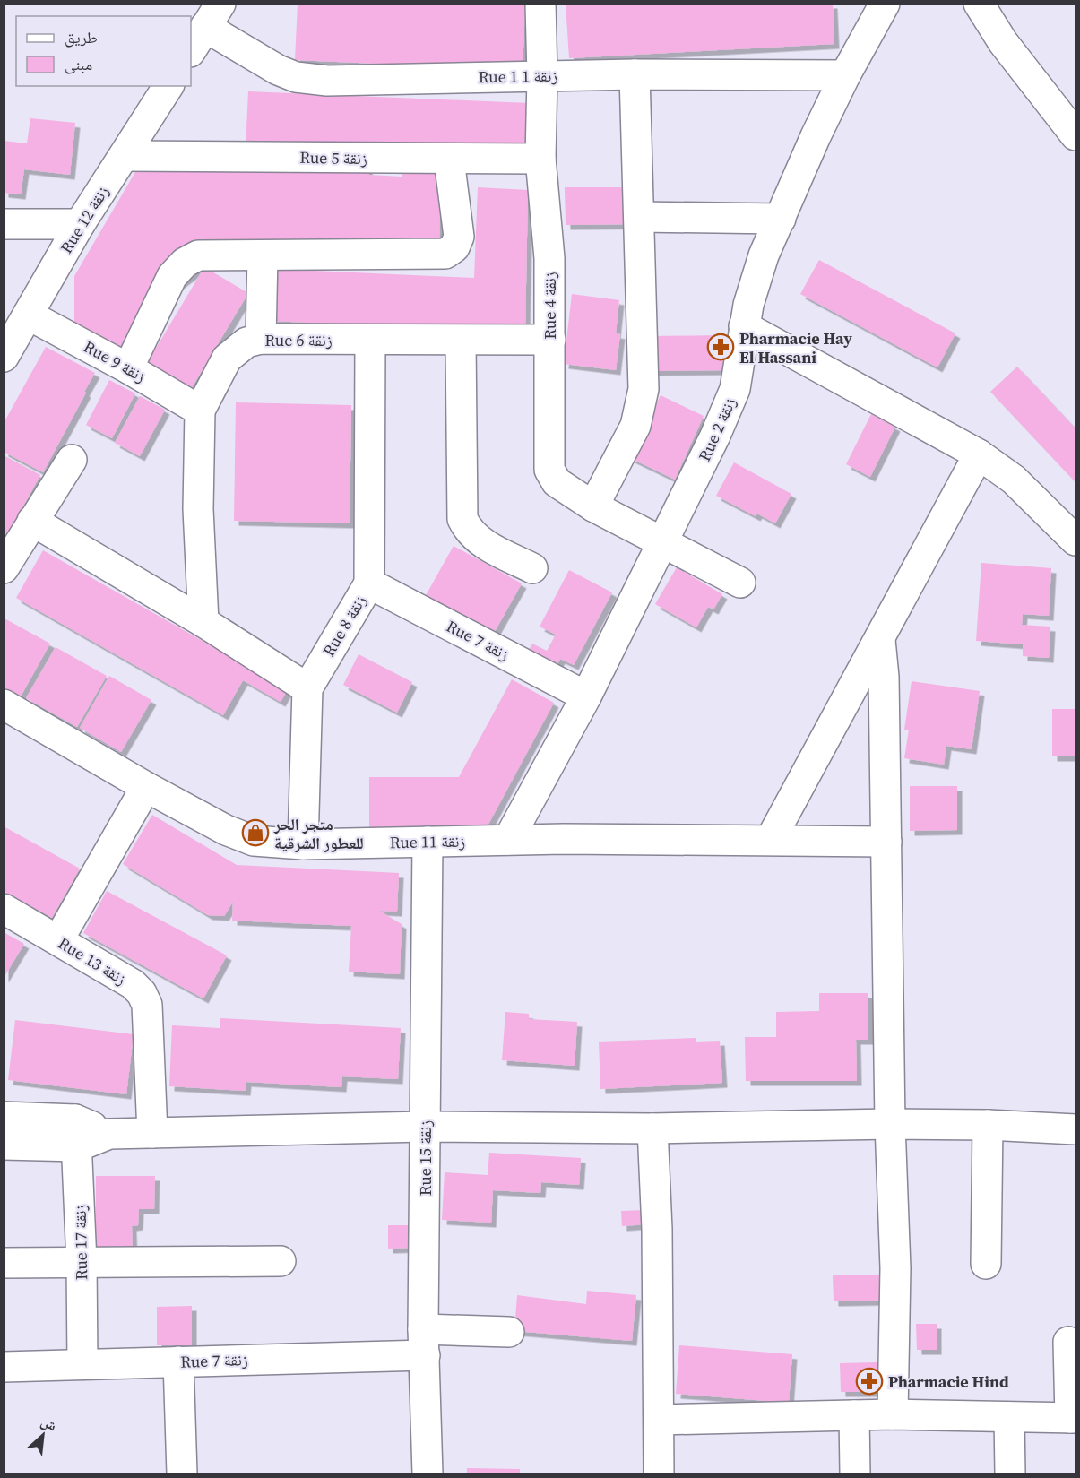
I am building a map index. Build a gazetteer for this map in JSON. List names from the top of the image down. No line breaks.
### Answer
{"streets":{"street":["Rue 1 زنقة 1","Rue 5 زنقة","Rue 12 زنقة","Rue 4 زنقة","Rue 6 زنقة","Rue 9 زنقة","Rue 2 زنقة","Rue 8 زنقة","Rue 7 زنقة","Rue 11 زنقة","Rue 13 زنقة","Rue 15 زنقة","Rue 17 زنقة"]},"crossings":[["Rue 1 زنقة 1","Rue 4 زنقة"],["Rue 1 زنقة 1","Rue 2 زنقة"],["Rue 5 زنقة","Rue 12 زنقة"],["Rue 5 زنقة","Rue 4 زنقة"],["Rue 12 زنقة","Rue 9 زنقة"],["Rue 4 زنقة","Rue 6 زنقة"],["Rue 4 زنقة","Rue 2 زنقة"],["Rue 6 زنقة","Rue 9 زنقة"],["Rue 6 زنقة","Rue 8 زنقة"],["Rue 2 زنقة","Rue 7 زنقة"],["Rue 2 زنقة","Rue 11 زنقة"],["Rue 8 زنقة","Rue 7 زنقة"],["Rue 8 زنقة","Rue 11 زنقة"],["Rue 7 زنقة","Rue 15 زنقة"],["Rue 7 زنقة","Rue 17 زنقة"],["Rue 11 زنقة","Rue 15 زنقة"]],"places":{"pharmacy":["Pharmacie Hay El Hassani","Pharmacie Hind"],"shop":["متجر الحر للعطور الشرقية"]},"legend":["طريق","مبنى"],"north":"top right"}
